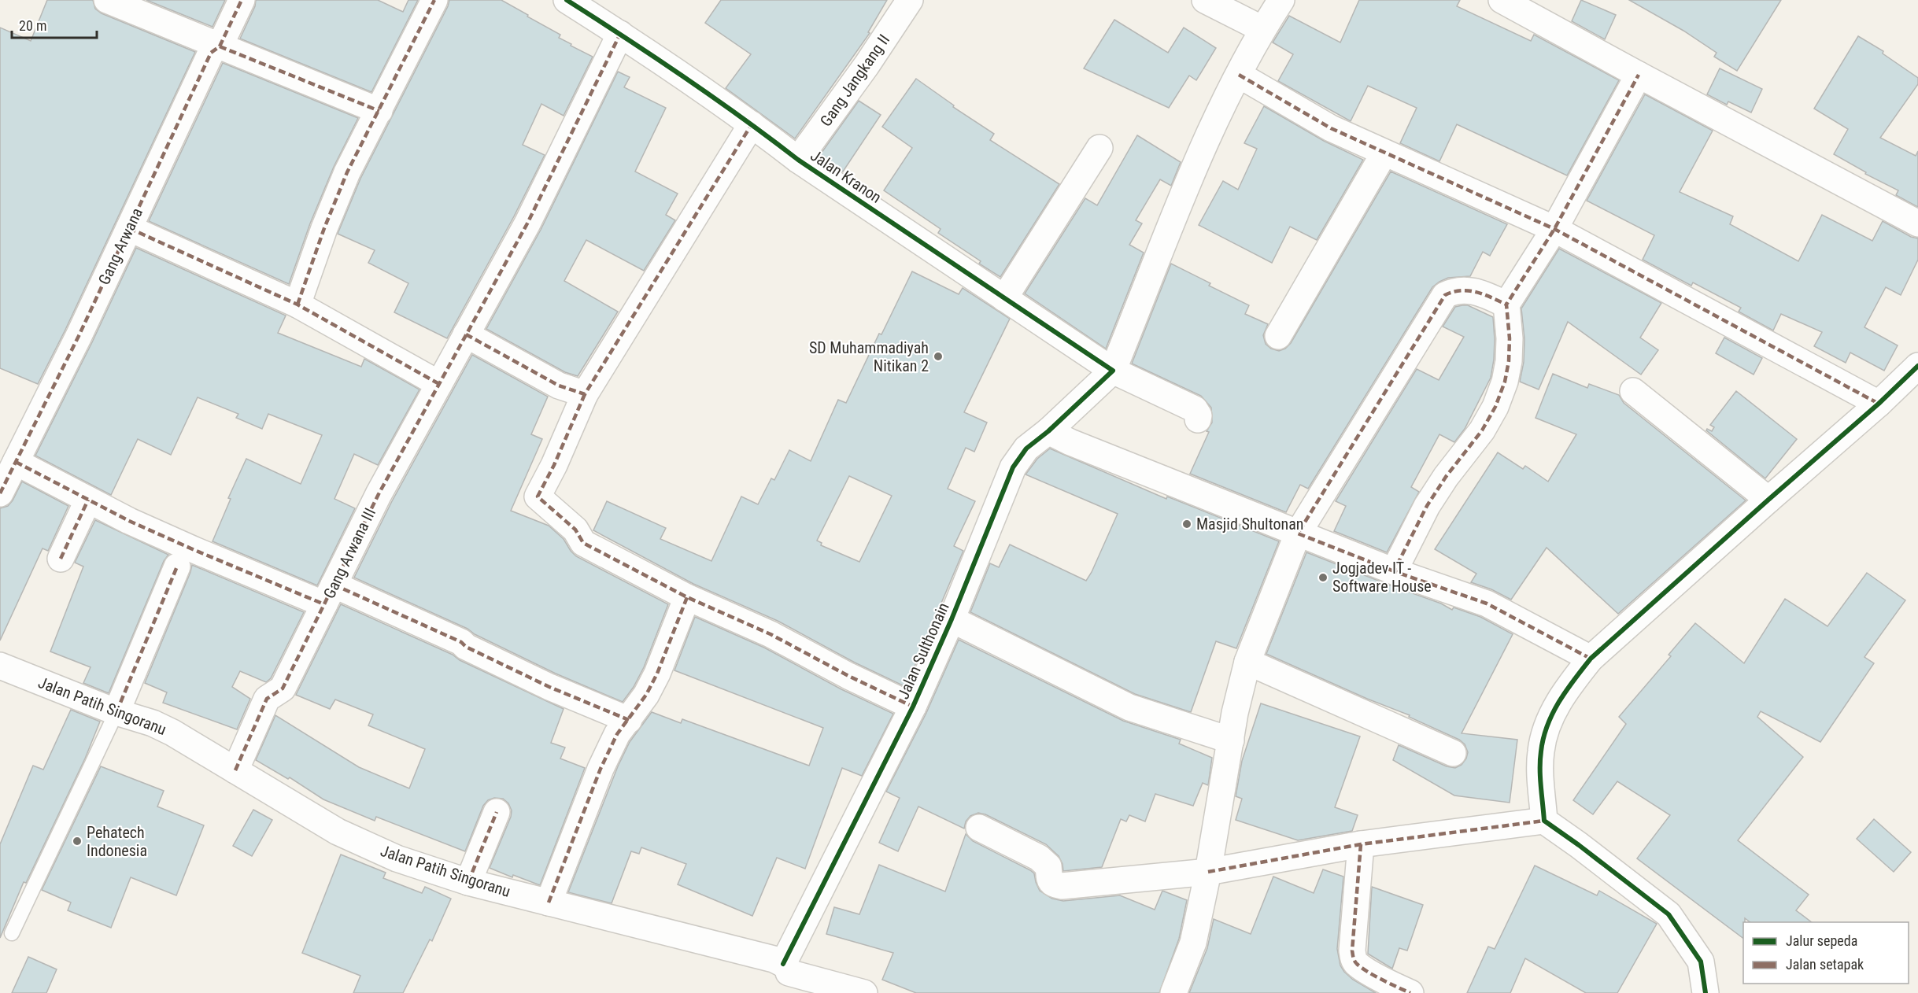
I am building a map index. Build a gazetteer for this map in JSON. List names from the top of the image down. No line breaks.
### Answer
{"streets":{"street":["Gang Jangkang II","Jalan Kranon","Gang Arwana","Gang Arwana III","Jalan Sulthonain","Jalan Patih Singoranu"]},"crossings":[["Gang Jangkang II","Jalan Kranon"],["Jalan Kranon","Gang Arwana III"],["Jalan Kranon","Jalan Sulthonain"],["Gang Arwana III","Jalan Patih Singoranu"],["Jalan Sulthonain","Jalan Patih Singoranu"]],"places":["SD Muhammadiyah Nitikan 2","Masjid Shultonan","Jogjadev IT - Software House","Pehatech Indonesia"],"legend":["Jalur sepeda","Jalan setapak"],"scale_bar":"20 m"}
